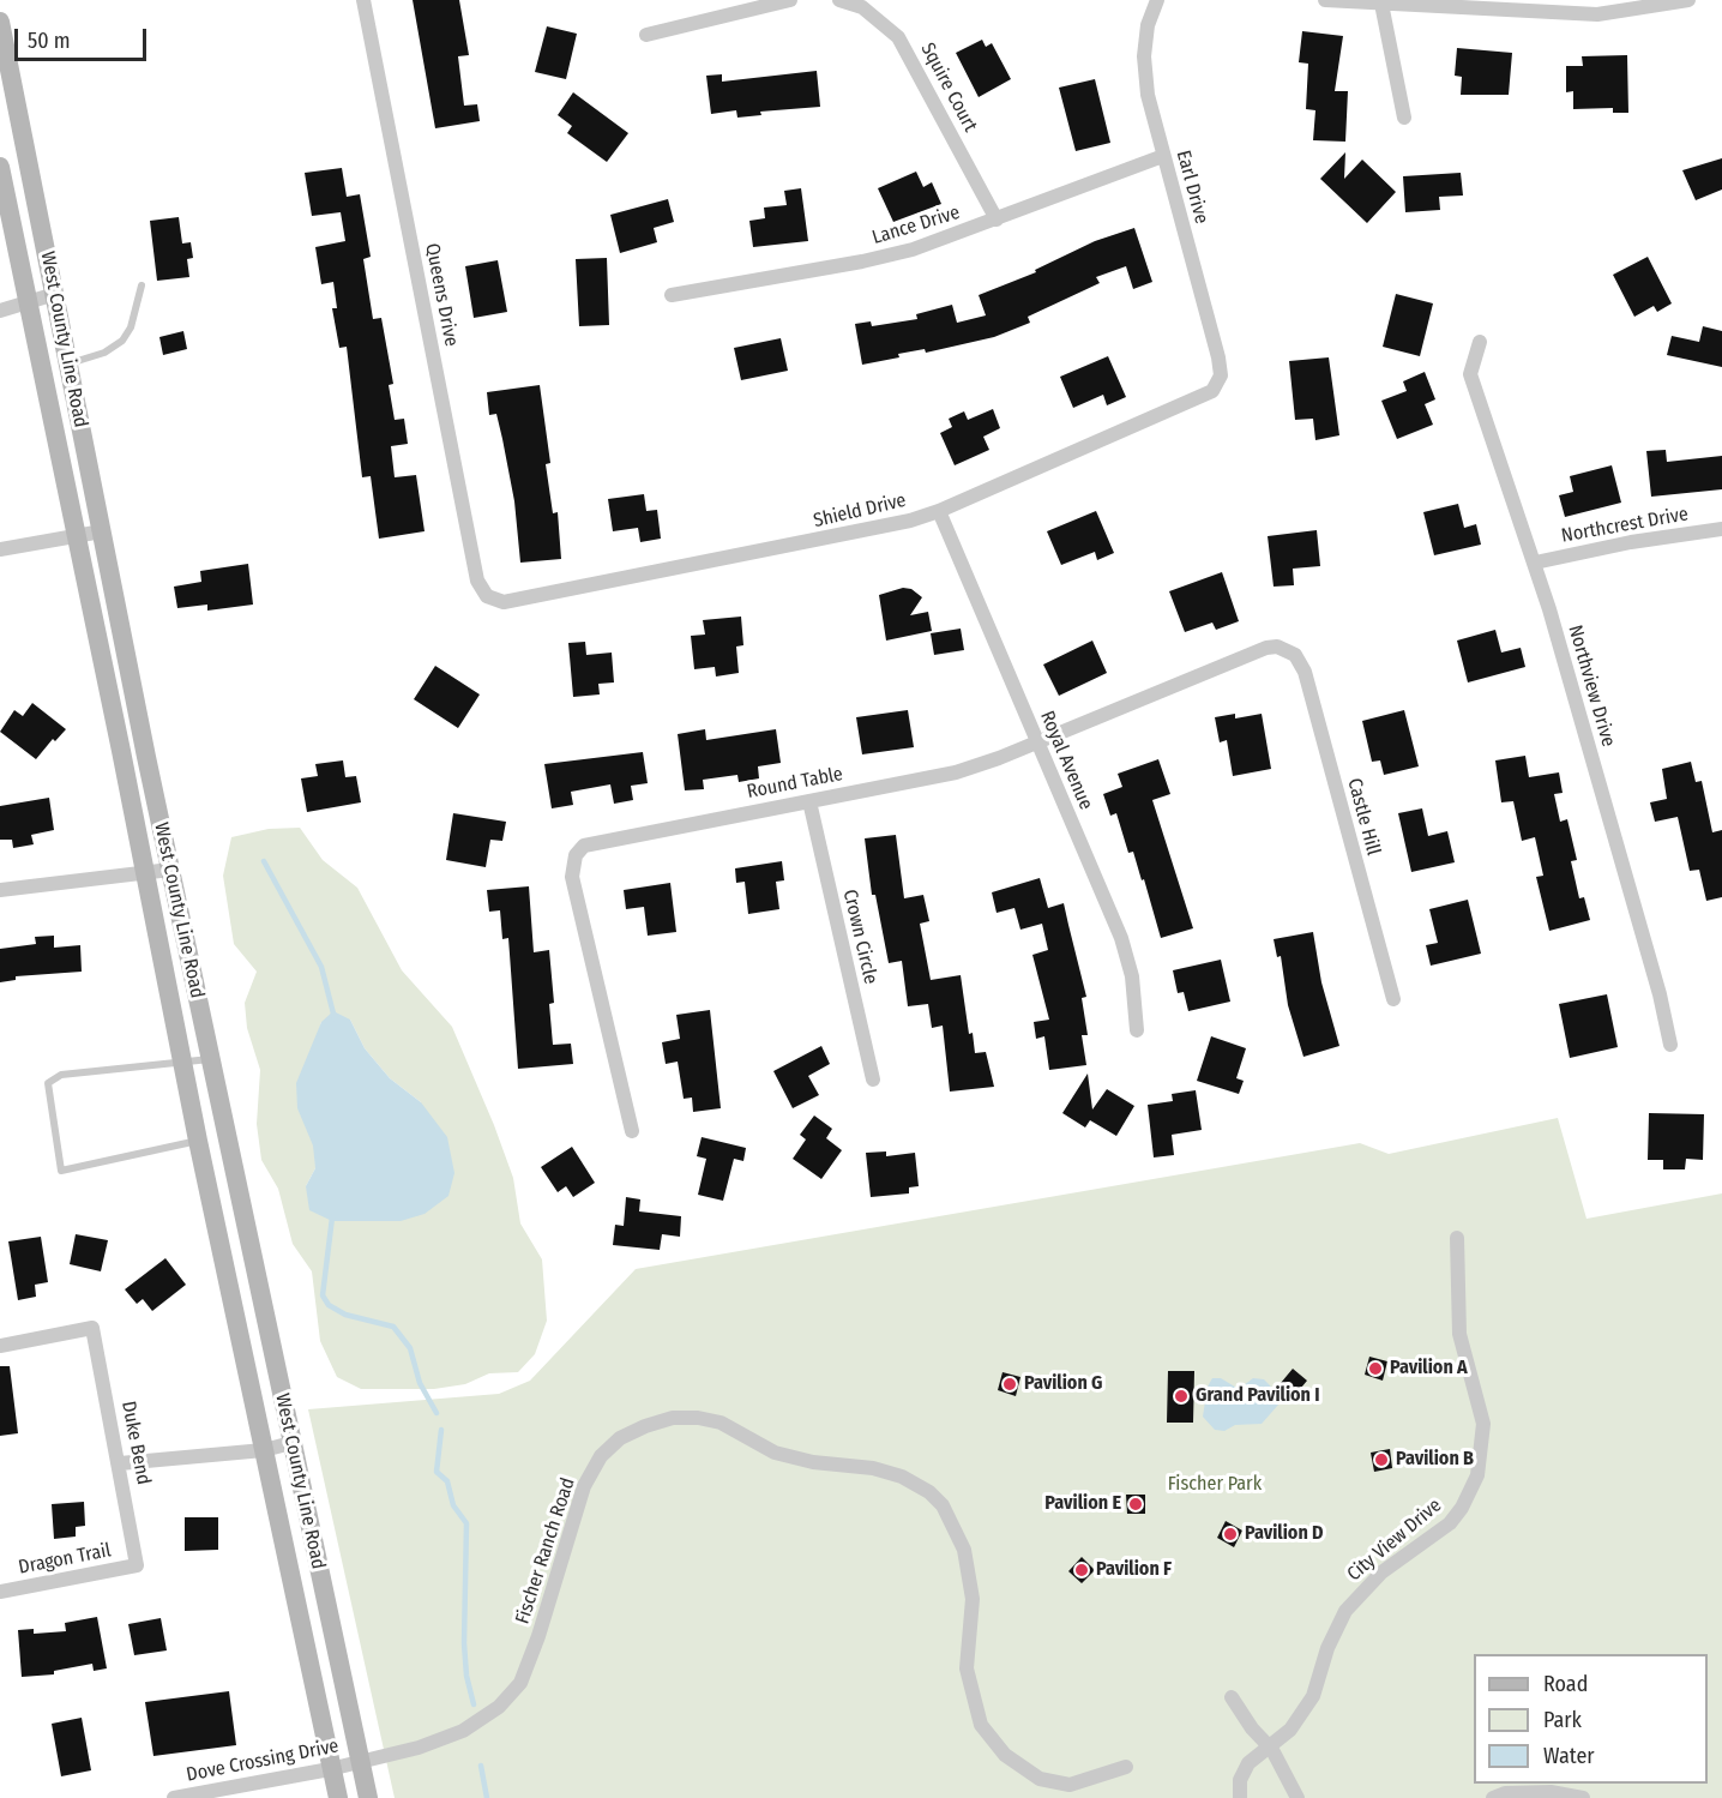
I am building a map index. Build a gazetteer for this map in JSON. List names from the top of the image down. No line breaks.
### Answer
{"streets":{"main road":["West County Line Road"],"street":["Squire Court","Earl Drive","Lance Drive","Queens Drive","Shield Drive","Northcrest Drive","Northview Drive","Royal Avenue","Round Table","Castle Hill","Crown Circle","Duke Bend","City View Drive","Fischer Ranch Road","Dragon Trail","Dove Crossing Drive"]},"crossings":[["Squire Court","Lance Drive"],["Earl Drive","Lance Drive"],["Earl Drive","Shield Drive"],["Queens Drive","Shield Drive"],["West County Line Road","Fischer Ranch Road"],["West County Line Road","Dove Crossing Drive"],["Shield Drive","Royal Avenue"],["Northcrest Drive","Northview Drive"],["Royal Avenue","Round Table"],["Round Table","Castle Hill"],["Round Table","Crown Circle"],["Duke Bend","Dragon Trail"],["Fischer Ranch Road","Dove Crossing Drive"]],"parks":["Fischer Park"],"places":["Pavilion A","Pavilion G","Grand Pavilion I","Pavilion B","Pavilion E","Pavilion D","Pavilion F"],"legend":["Road","Park","Water"],"scale_bar":"50 m"}
